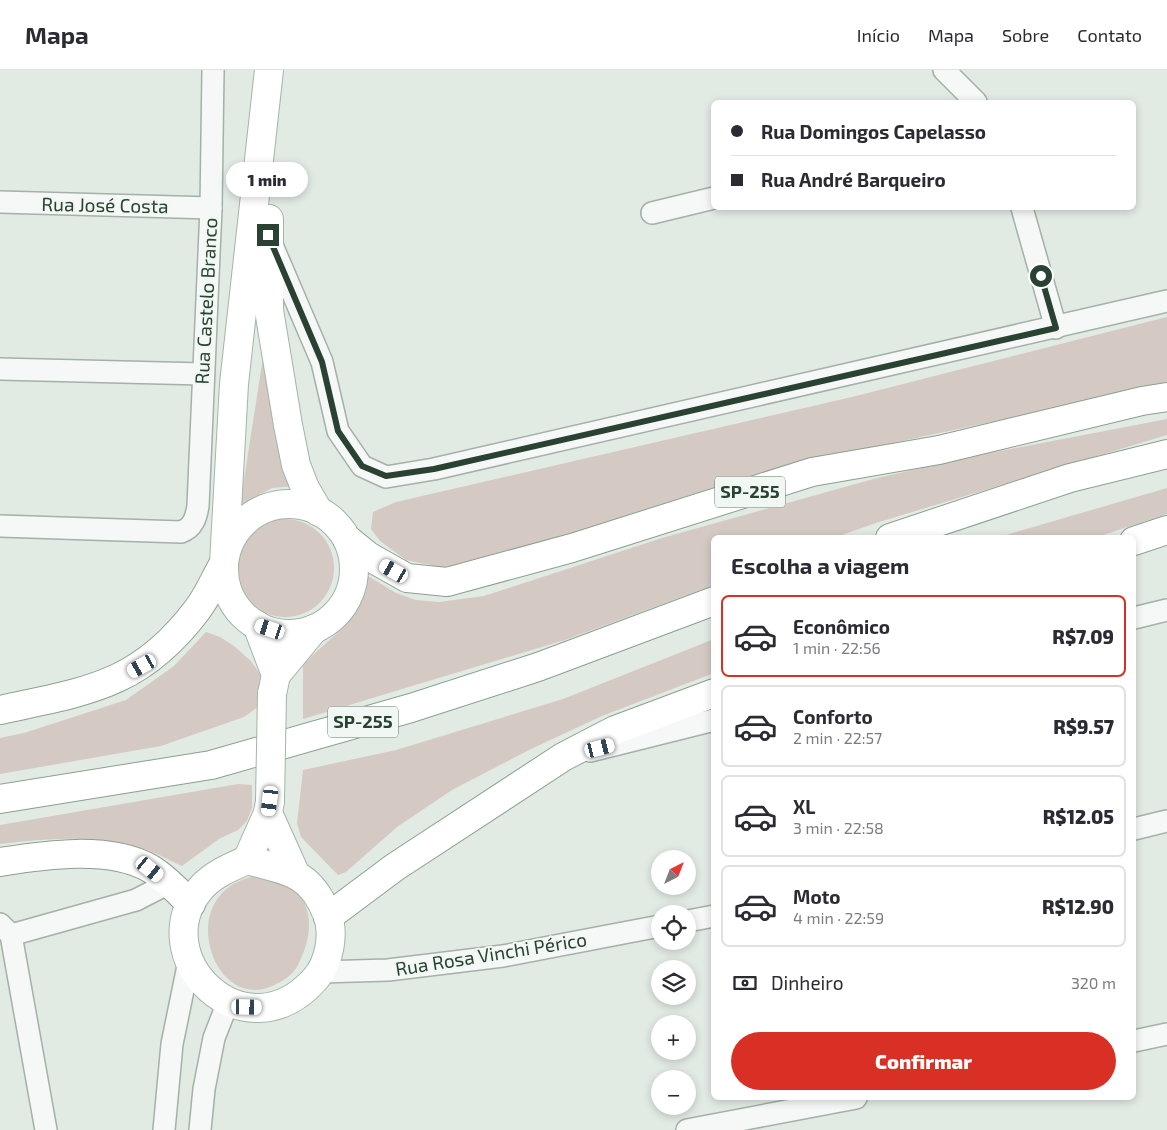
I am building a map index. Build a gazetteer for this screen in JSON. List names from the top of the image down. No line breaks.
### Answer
{"streets":{"main road":["SP-255"],"street":["Rua José Costa","Rua Castelo Branco","Rua Rosa Vinchi Périco"]},"crossings":[["Rua José Costa","Rua Castelo Branco"]],"north":"top right","page":{"header":"Mapa","nav":["Início","Mapa","Sobre","Contato"],"banner":["Rua Domingos Capelasso","Rua André Barqueiro"],"bubble":"1 min","heading":"Escolha a viagem","list":[{"name":"Econômico","note":"1 min · 22:56","value":"R$7.09"},{"name":"Conforto","note":"2 min · 22:57","value":"R$9.57"},{"name":"XL","note":"3 min · 22:58","value":"R$12.05"},{"name":"Moto","note":"4 min · 22:59","value":"R$12.90"}],"map_buttons":["+","−"],"pay":["Dinheiro","320 m"],"buttons":"Confirmar"}}
